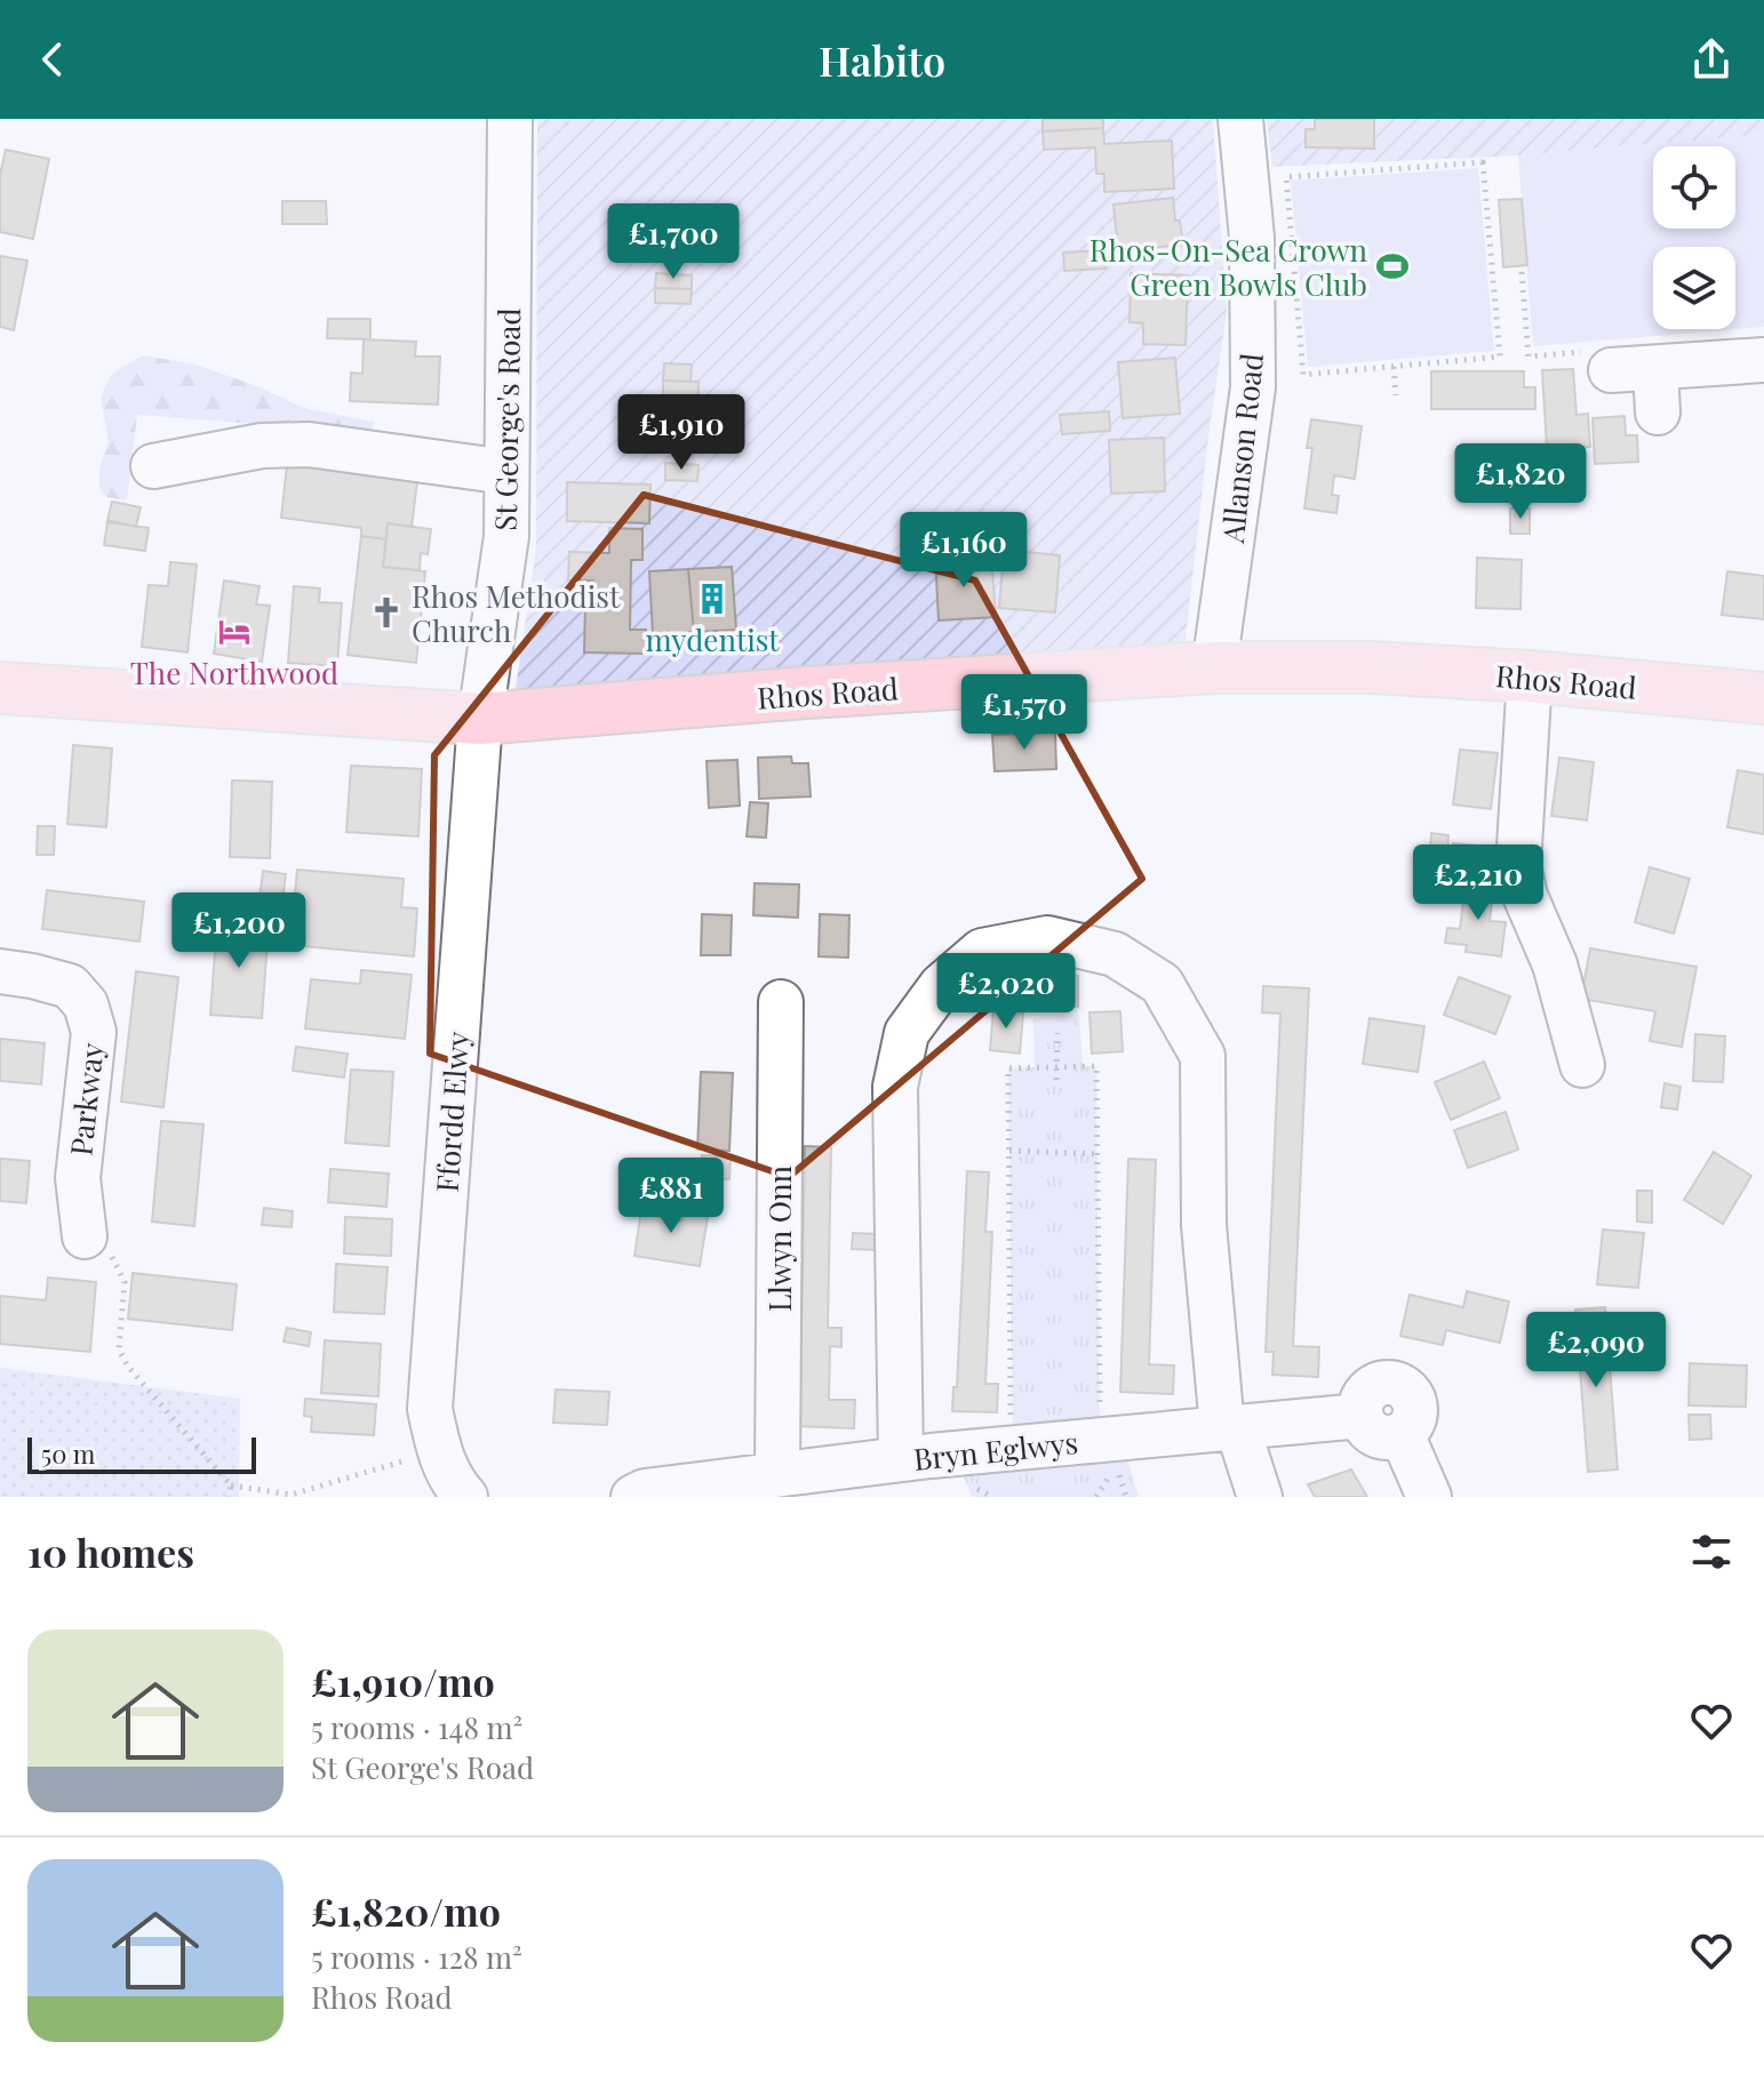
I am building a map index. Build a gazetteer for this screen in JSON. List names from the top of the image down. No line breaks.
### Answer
{"streets":{"main road":["Rhos Road"],"street":["St George's Road","Allanson Road","Parkway","Ffordd Elwy","Llwyn Onn","Bryn Eglwys"]},"crossings":[["St George's Road","Rhos Road"],["St George's Road","Ffordd Elwy"],["Allanson Road","Rhos Road"],["Rhos Road","Ffordd Elwy"],["Llwyn Onn","Bryn Eglwys"]],"places":{"sports":["Rhos-On-Sea Crown Green Bowls Club"],"building":["mydentist"],"church":["Rhos Methodist Church"],"hotel":["The Northwood"]},"scale_bar":"50 m","page":{"header":"Habito","price":["£1,700","£1,910","£1,820","£1,160","£1,570","£2,210","£1,200","£2,020","£881","£2,090"],"scale":"50 m","heading":"10 homes","list":[{"name":"£1,910/mo","note":"5 rooms · 148 m² · St George's Road"},{"name":"£1,820/mo","note":"5 rooms · 128 m² · Rhos Road"}]}}
